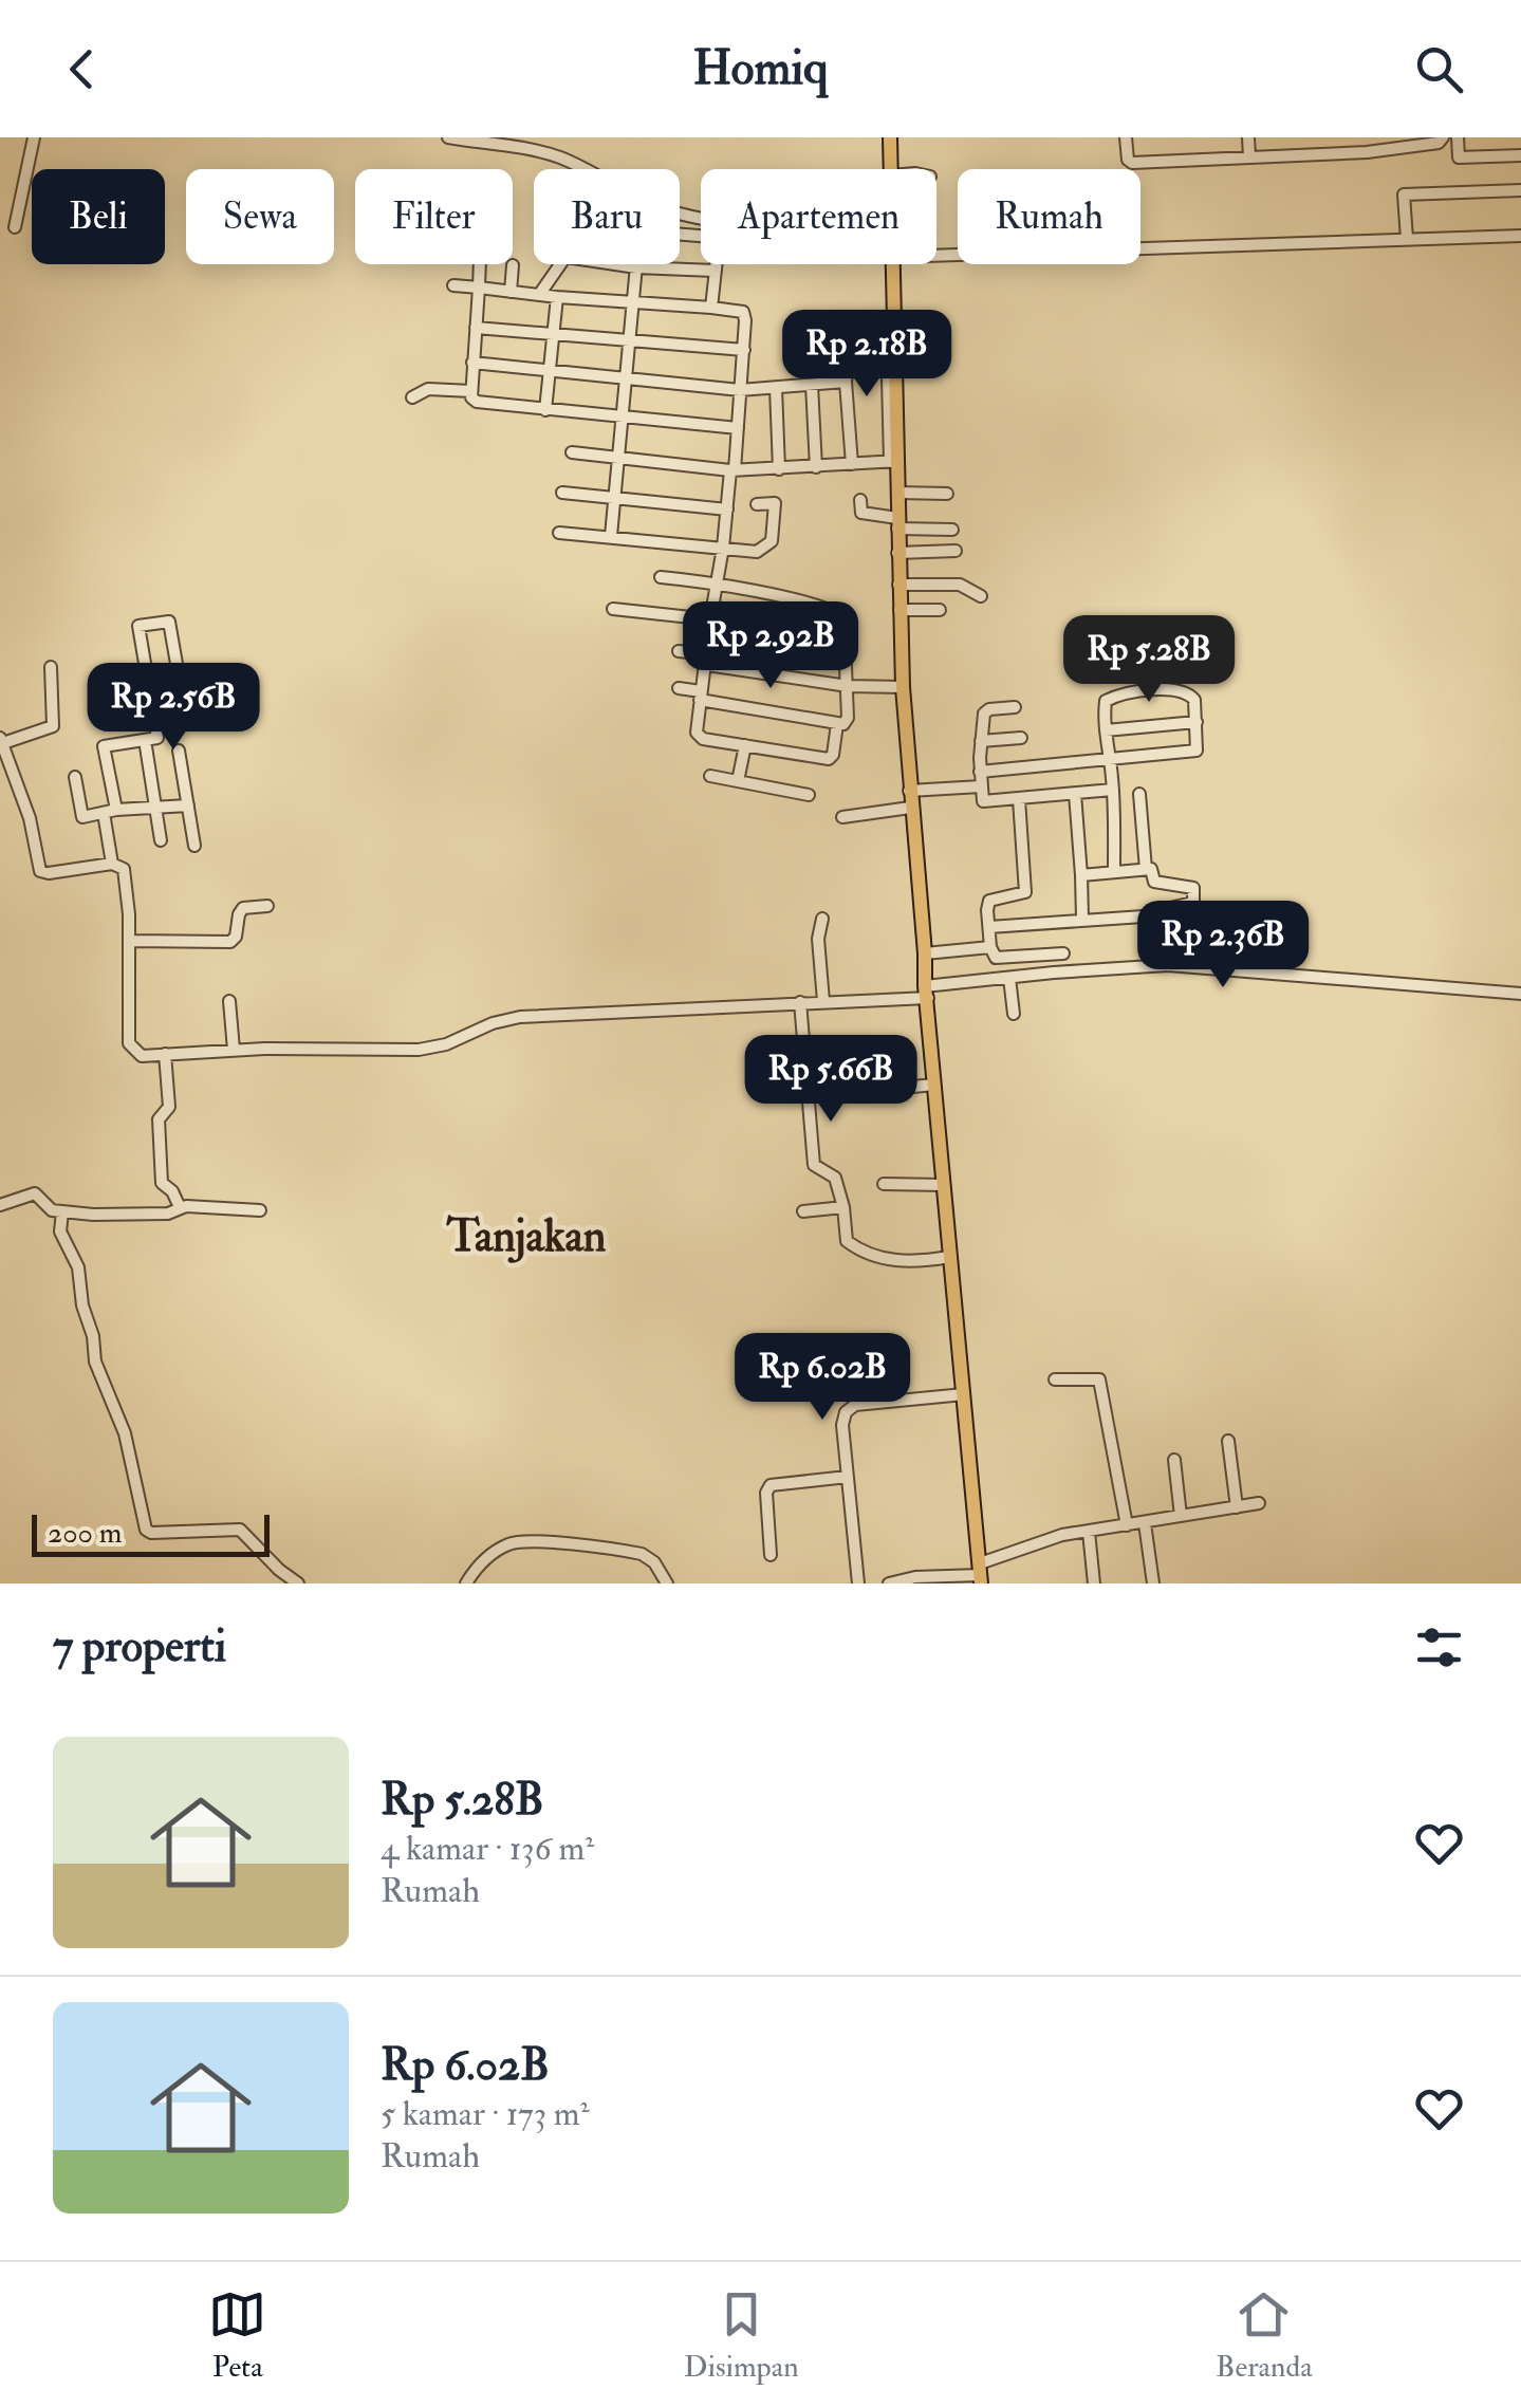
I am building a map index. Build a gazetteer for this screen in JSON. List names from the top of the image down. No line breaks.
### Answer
{"districts":["Tanjakan"],"scale_bar":"200 m","page":{"header":"Homiq","chip":["Beli","Sewa","Filter","Baru","Apartemen","Rumah"],"price":["Rp 2.18B","Rp 2.92B","Rp 5.28B","Rp 2.56B","Rp 2.36B","Rp 5.66B","Rp 6.02B"],"scale":"200 m","heading":"7 properti","list":[{"name":"Rp 5.28B","note":"4 kamar · 136 m² · Rumah"},{"name":"Rp 6.02B","note":"5 kamar · 173 m² · Rumah"}],"tabs":["Peta","Disimpan","Beranda"]}}
